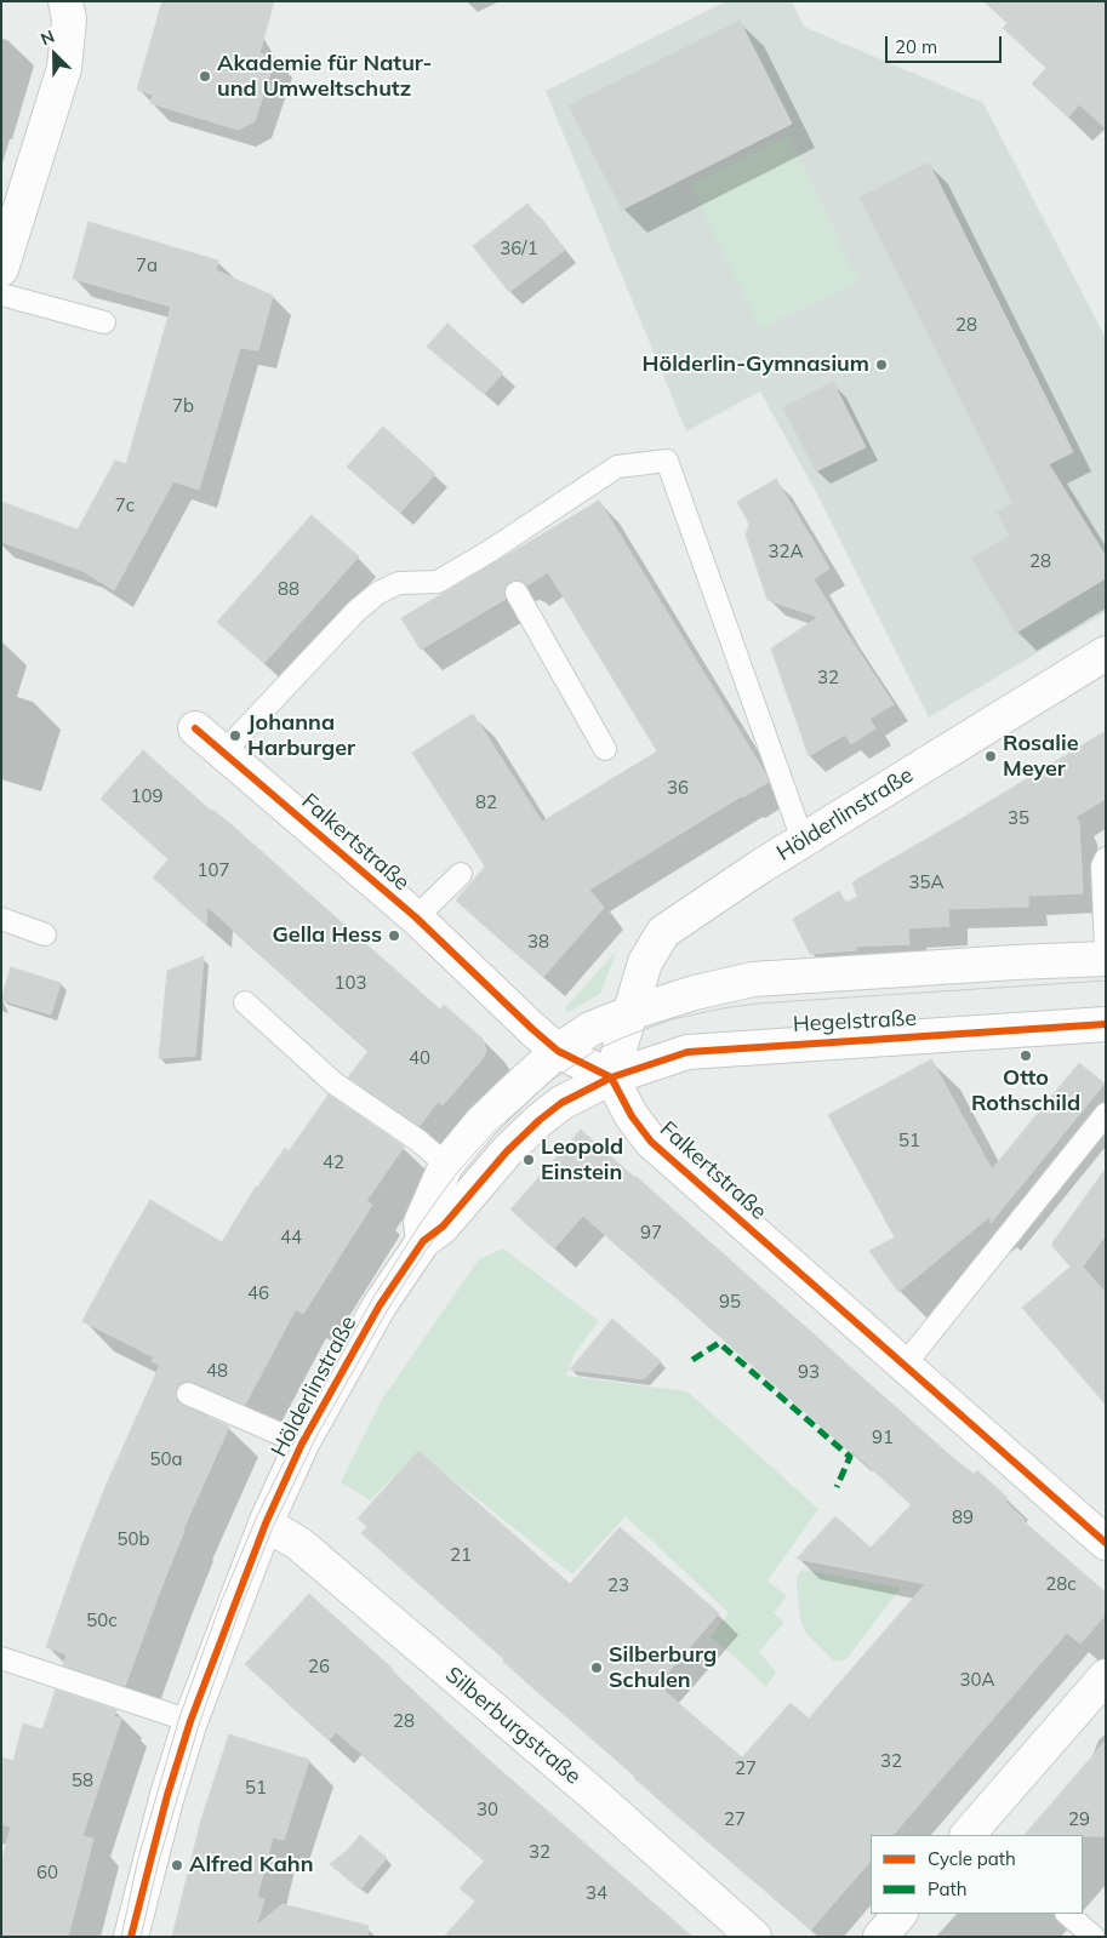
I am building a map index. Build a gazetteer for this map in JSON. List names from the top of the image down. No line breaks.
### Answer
{"streets":{"street":["Hölderlinstraße","Falkertstraße","Hegelstraße","Silberburgstraße"]},"crossings":[["Hölderlinstraße","Falkertstraße"],["Hölderlinstraße","Hegelstraße"],["Hölderlinstraße","Silberburgstraße"],["Falkertstraße","Hegelstraße"]],"places":["Akademie für Natur- und Umweltschutz","Hölderlin-Gymnasium","Johanna Harburger","Rosalie Meyer","Gella Hess","Otto Rothschild","Leopold Einstein","Silberburg Schulen","Alfred Kahn"],"house_numbers":["36/1","7a","28","7b","7c","32A","28","88","32","36","109","82","35","107","35A","38","103","40","51","42","97","44","46","95","48","93","91","50a","89","50b","21","28c","23","50c","26","30A","28","32","27","58","51","30","27","29","32","60","34"],"legend":["Cycle path","Path"],"scale_bar":"20 m","north":"top left"}
